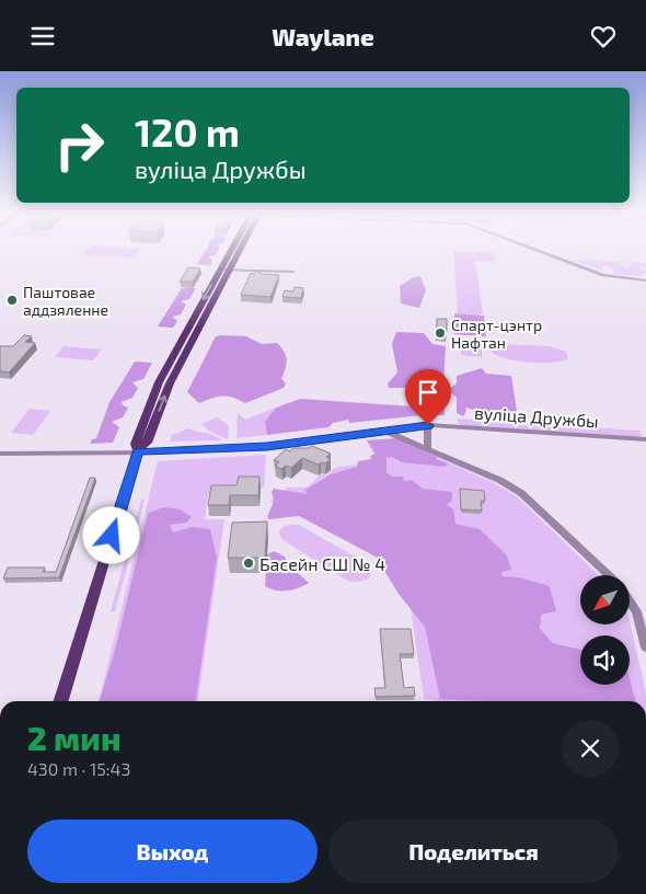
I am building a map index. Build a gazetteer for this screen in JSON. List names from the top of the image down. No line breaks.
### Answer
{"streets":{"street":["вуліца Дружбы"]},"places":["Паштовае аддзяленне","Спарт-цэнтр Нафтан","Басейн СШ № 4"],"north":"bottom left","page":{"header":"Waylane","turn":["120 m","вуліца Дружбы"],"heading":["2 мин","430 m · 15:43"],"buttons":["Выход","Поделиться"]}}
